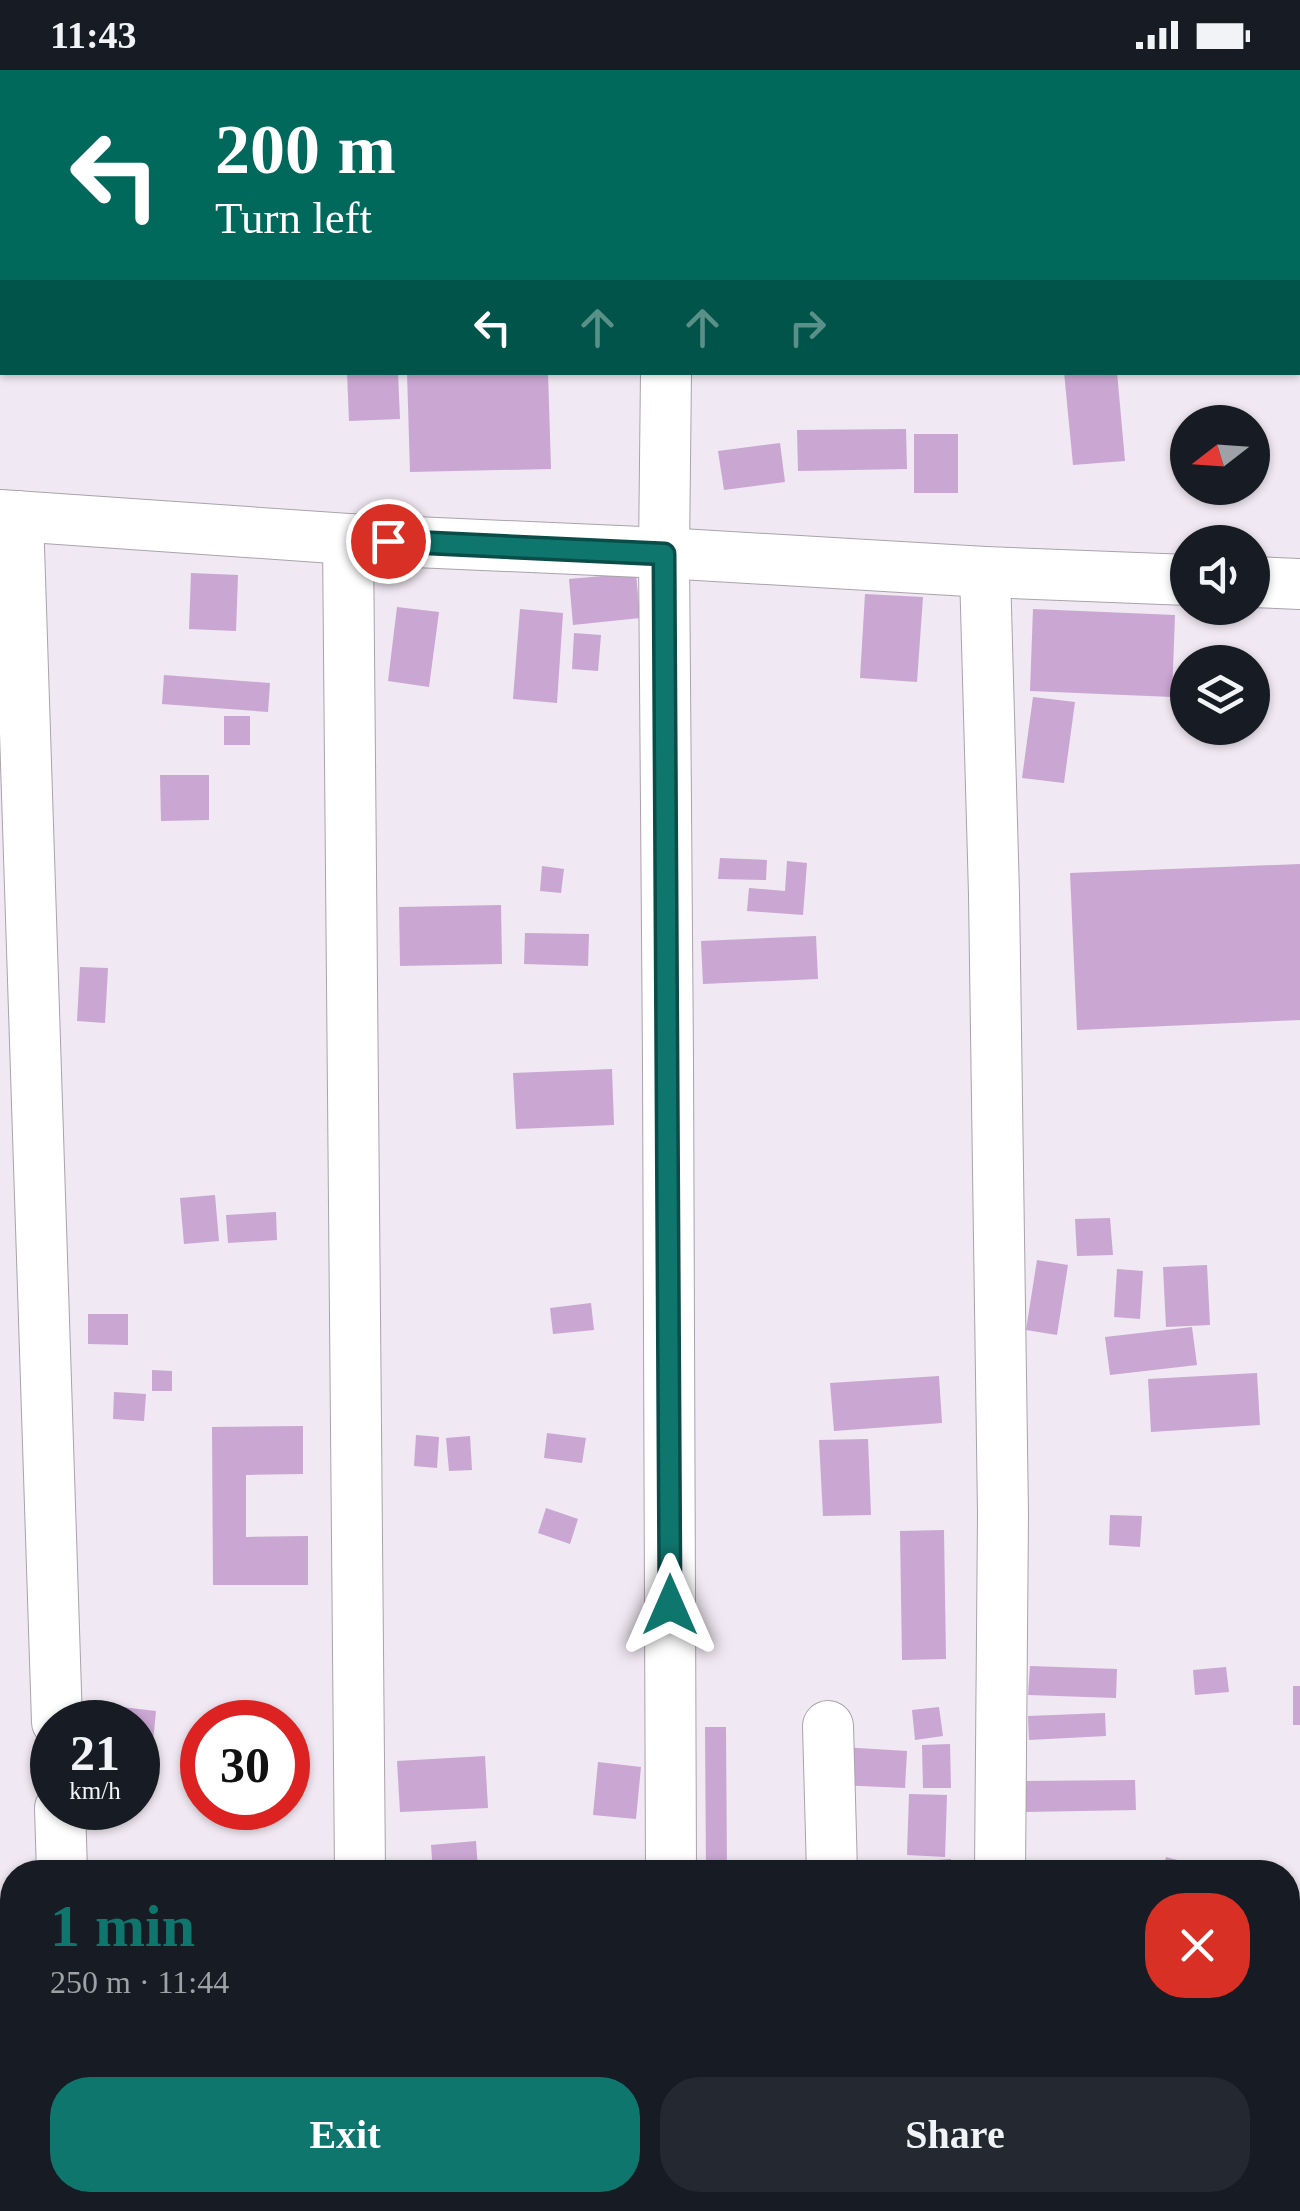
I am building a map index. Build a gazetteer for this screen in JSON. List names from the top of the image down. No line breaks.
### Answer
{"north":"left","page":{"status":"11:43","turn":["200 m","Turn left"],"speed":"21 km/h","limit":"30","heading":["1 min","250 m · 11:44"],"buttons":["Exit","Share"]}}
